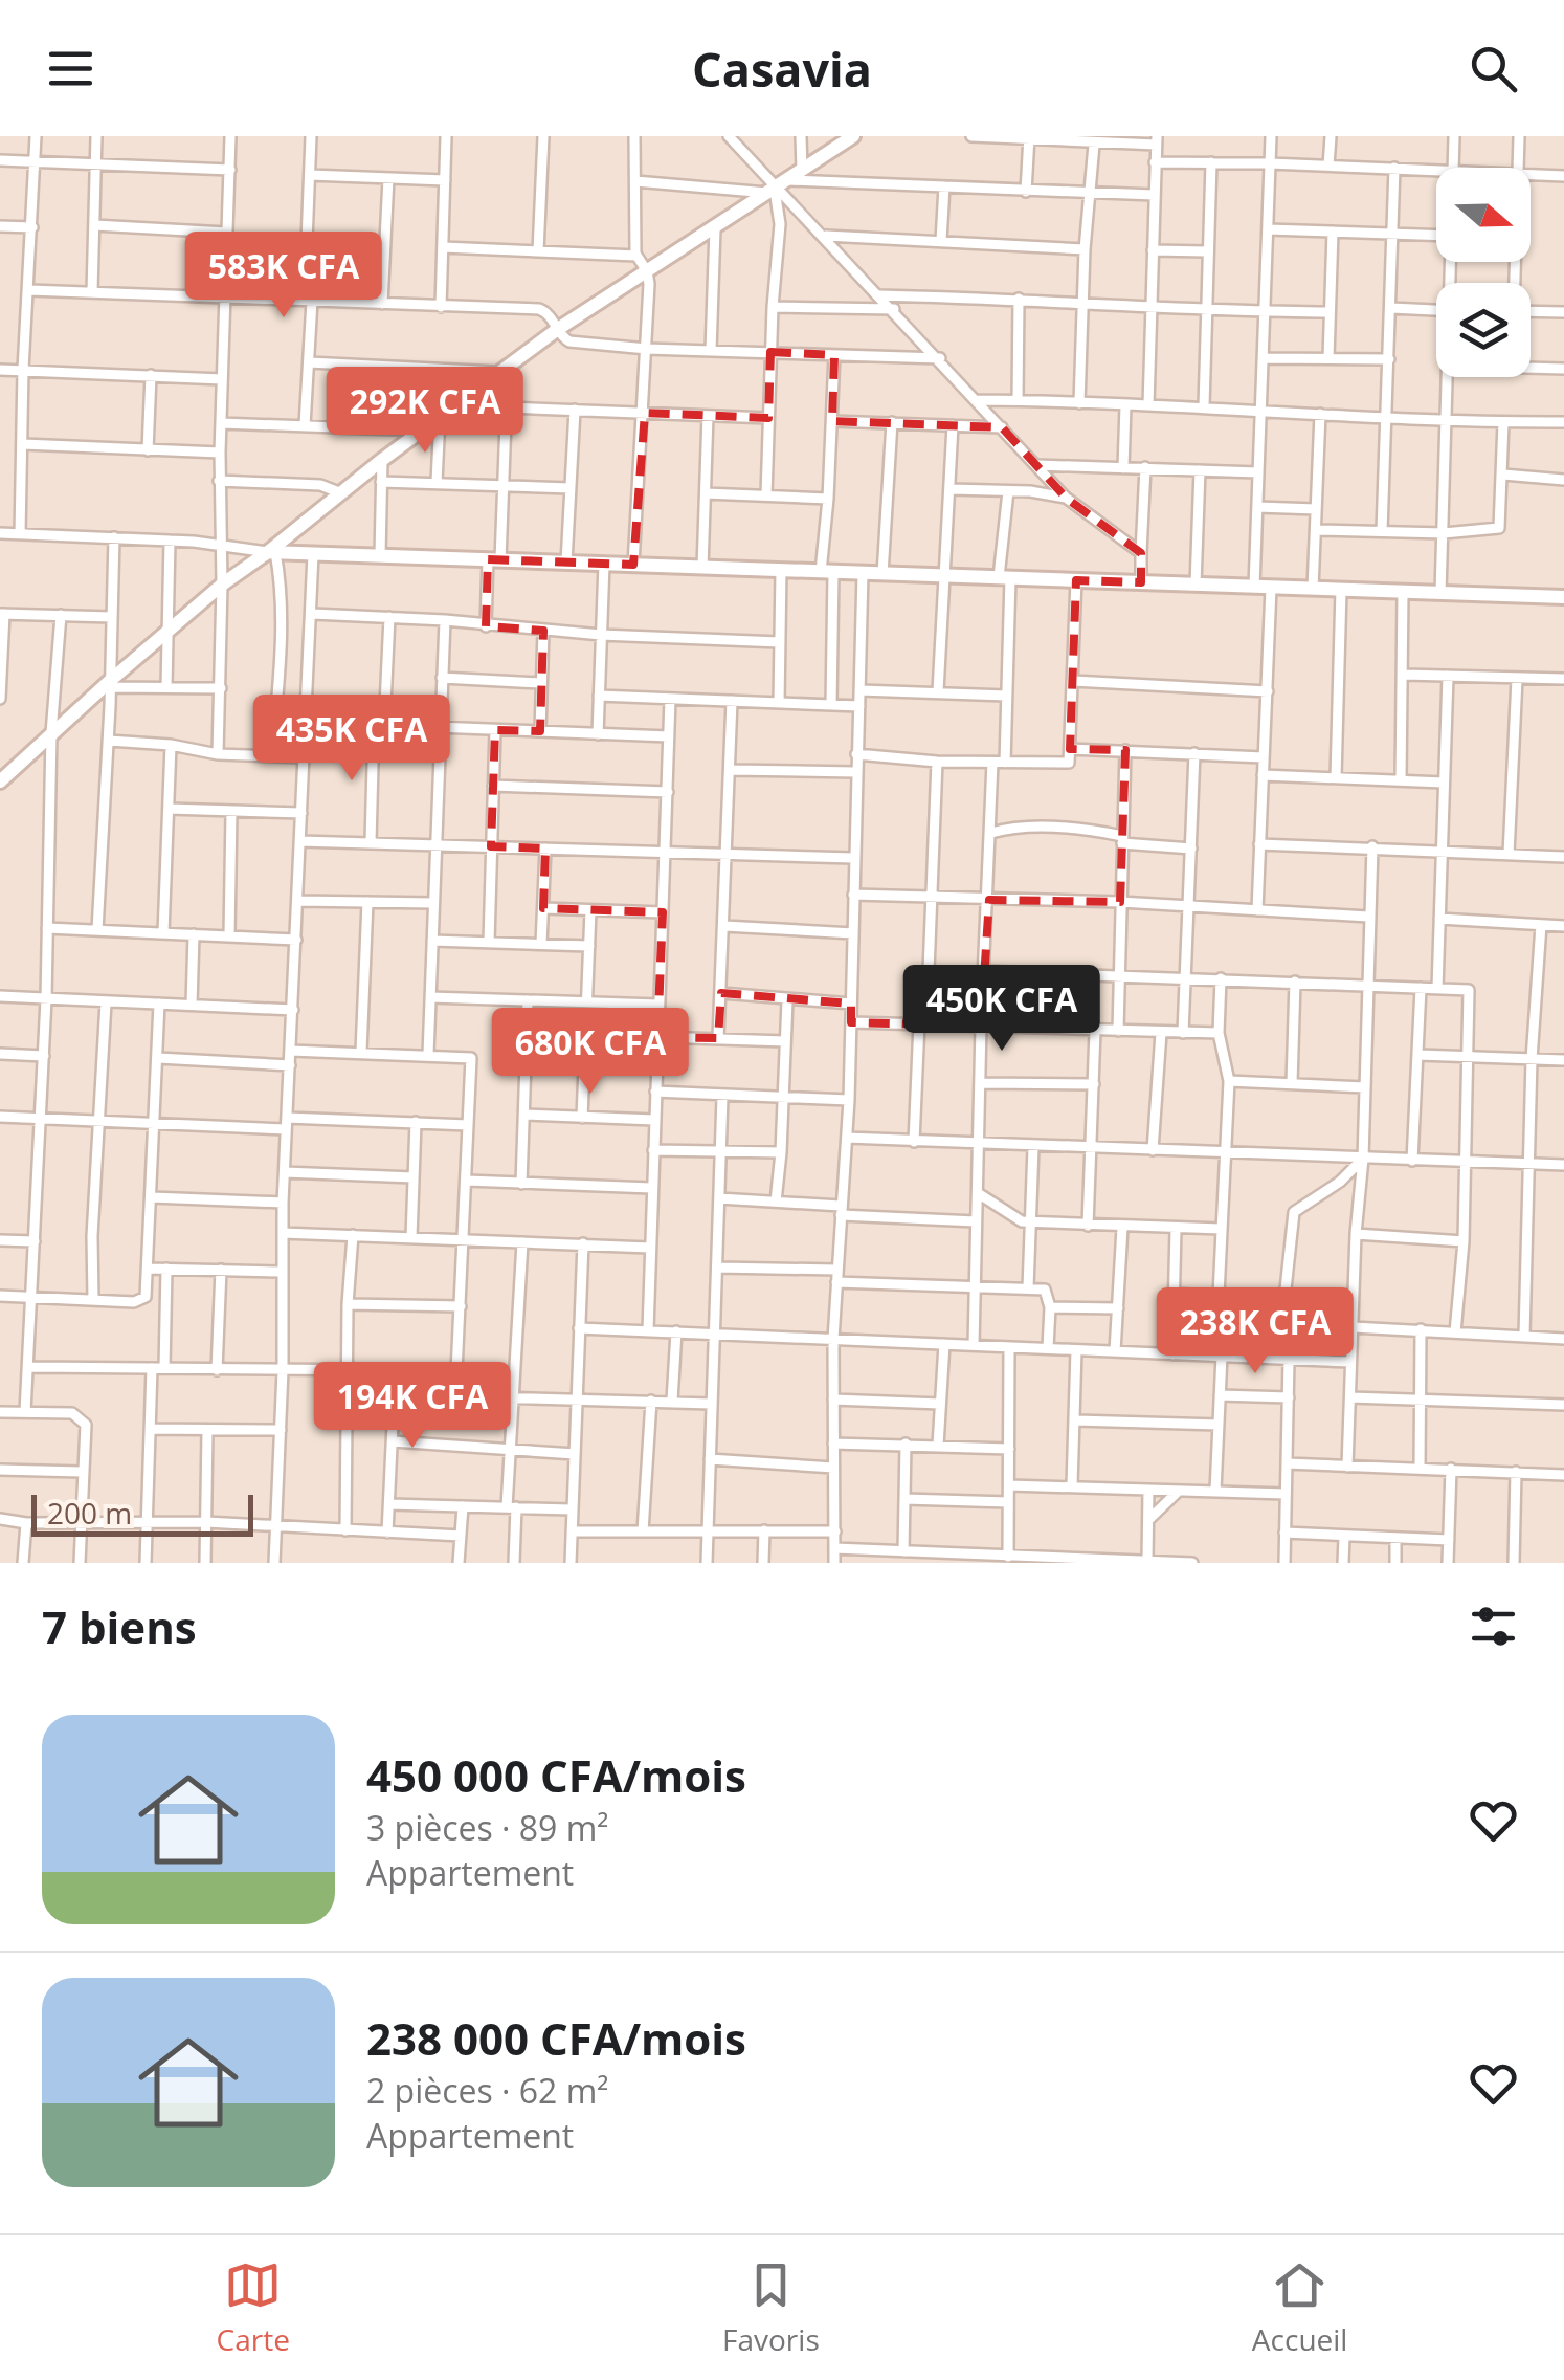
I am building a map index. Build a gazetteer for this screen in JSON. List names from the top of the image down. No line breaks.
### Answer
{"scale_bar":"200 m","north":"right","page":{"header":"Casavia","price":["583K CFA","292K CFA","435K CFA","450K CFA","680K CFA","238K CFA","194K CFA"],"scale":"200 m","heading":"7 biens","list":[{"name":"450 000 CFA/mois","note":"3 pièces · 89 m² · Appartement"},{"name":"238 000 CFA/mois","note":"2 pièces · 62 m² · Appartement"}],"tabs":["Carte","Favoris","Accueil"]}}
